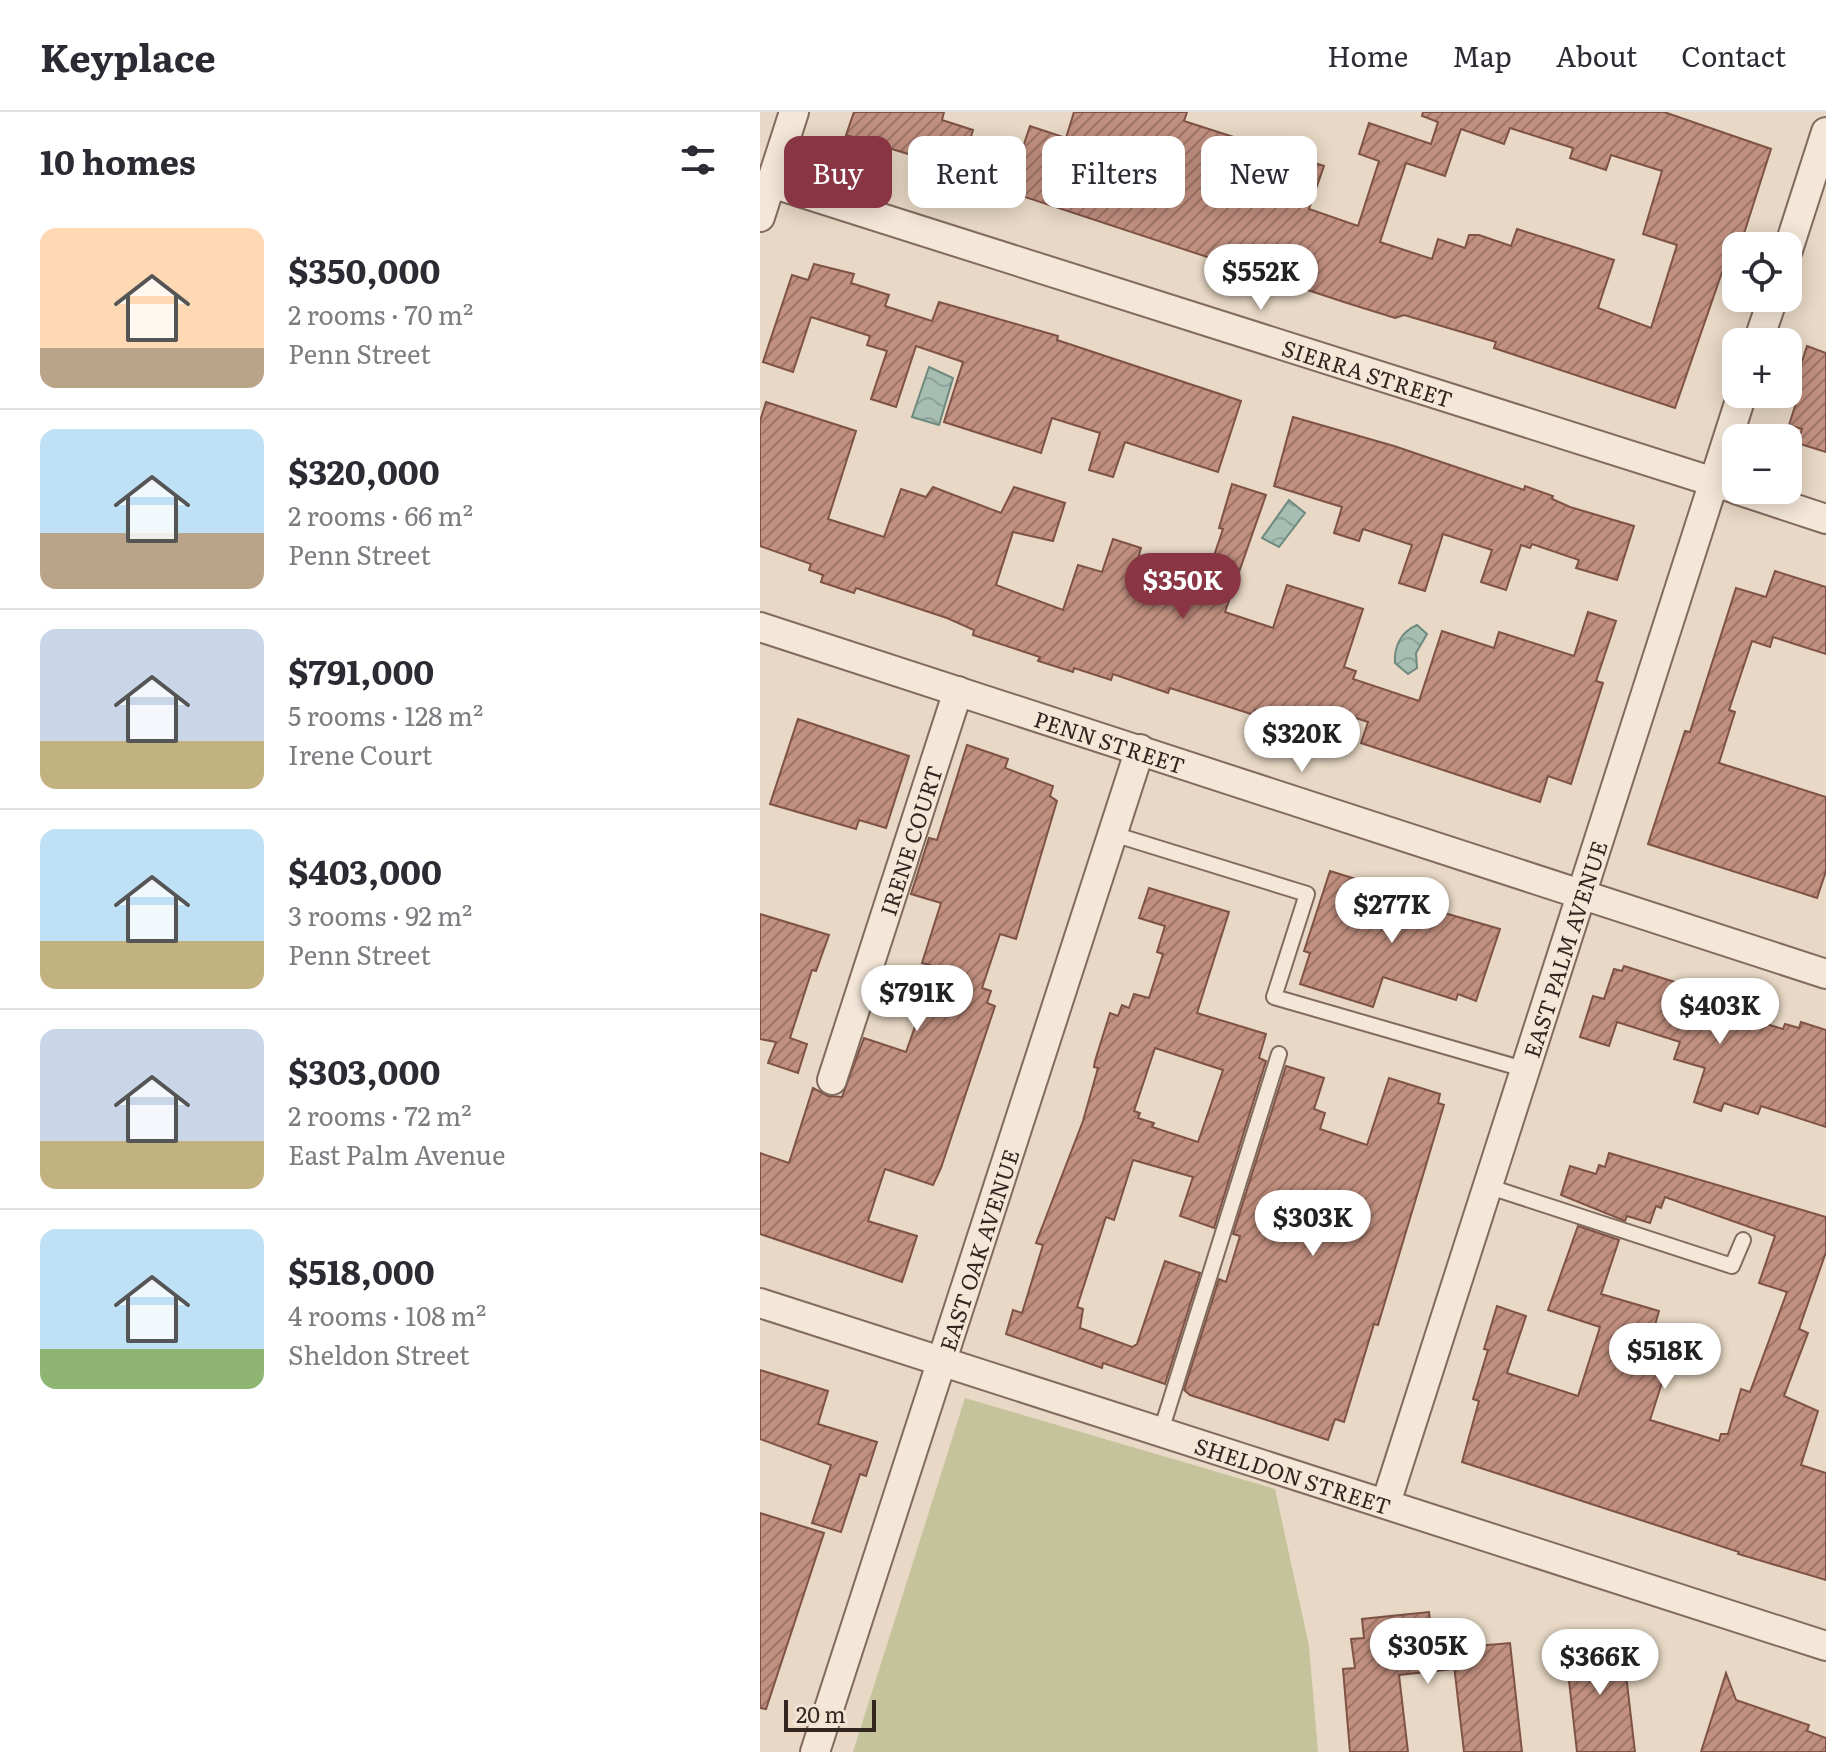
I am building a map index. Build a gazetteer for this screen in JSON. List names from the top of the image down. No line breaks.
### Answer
{"streets":{"street":["SIERRA STREET","PENN STREET","IRENE COURT","EAST PALM AVENUE","EAST OAK AVENUE","SHELDON STREET"]},"crossings":[["PENN STREET","IRENE COURT"],["PENN STREET","EAST PALM AVENUE"],["PENN STREET","EAST OAK AVENUE"],["EAST PALM AVENUE","SHELDON STREET"],["EAST OAK AVENUE","SHELDON STREET"]],"scale_bar":"20 m","page":{"header":"Keyplace","nav":["Home","Map","About","Contact"],"heading":"10 homes","chip":["Buy","Rent","Filters","New"],"list":[{"name":"$350,000","note":"2 rooms · 70 m² · Penn Street"},{"name":"$320,000","note":"2 rooms · 66 m² · Penn Street"},{"name":"$791,000","note":"5 rooms · 128 m² · Irene Court"},{"name":"$403,000","note":"3 rooms · 92 m² · Penn Street"},{"name":"$303,000","note":"2 rooms · 72 m² · East Palm Avenue"},{"name":"$518,000","note":"4 rooms · 108 m² · Sheldon Street"}],"map_buttons":["+","−"],"price":["$552K","$350K","$320K","$277K","$791K","$403K","$303K","$518K","$305K","$366K"],"scale":"20 m"}}
